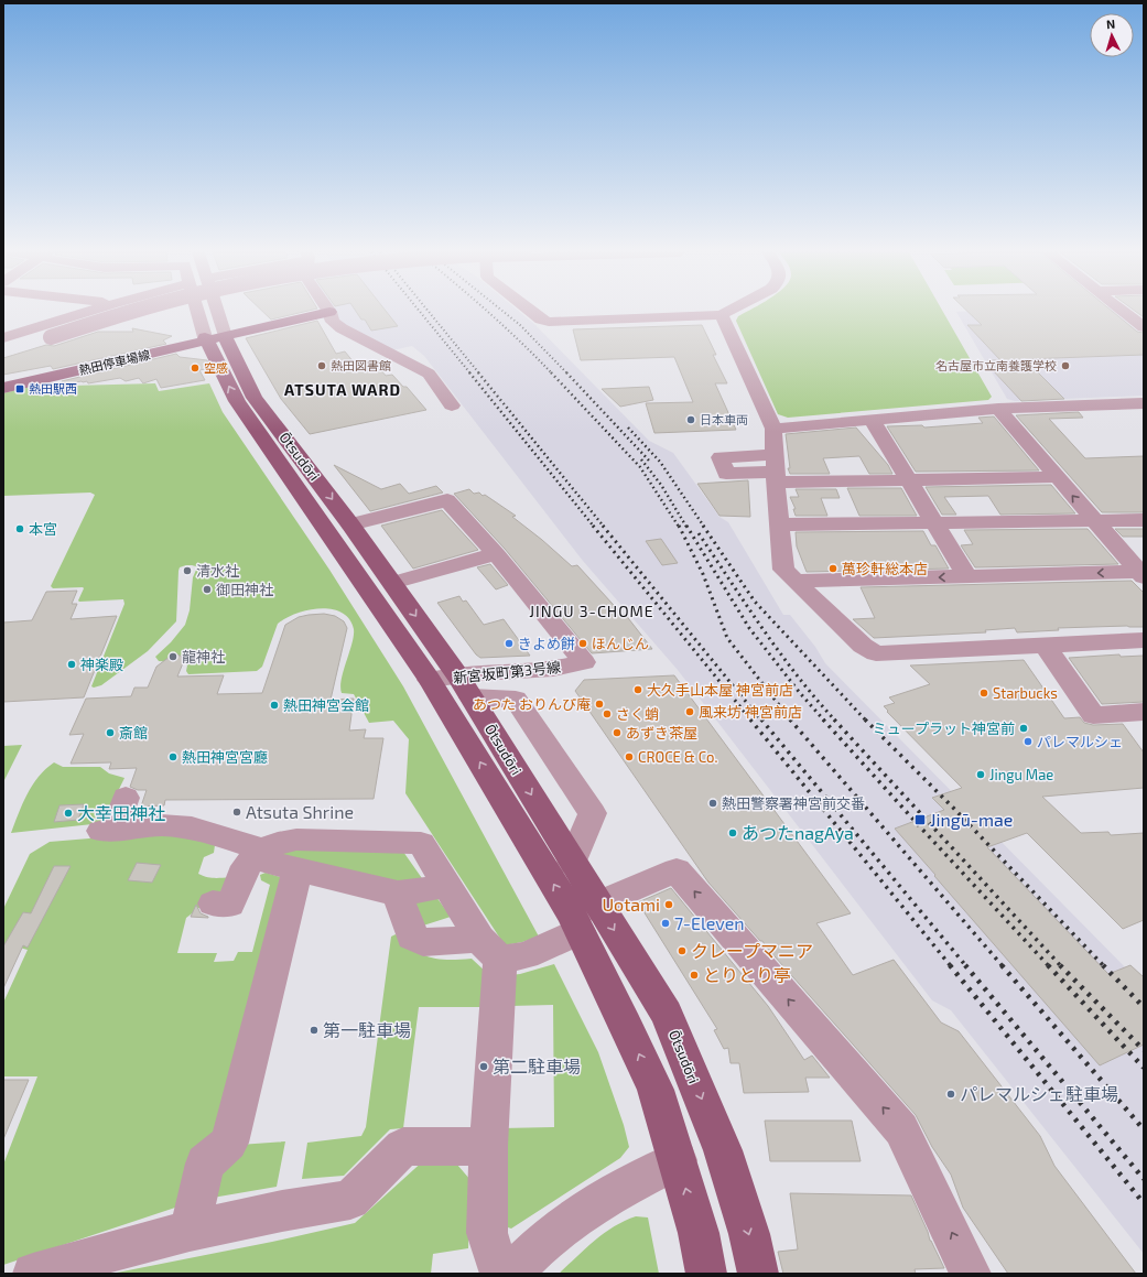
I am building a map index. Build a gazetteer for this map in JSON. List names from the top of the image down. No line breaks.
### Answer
{"streets":{"main road":["熱田停車場線","Ōtsudōri"],"street":["新宮坂町第3号線"]},"crossings":[["熱田停車場線","Ōtsudōri"],["Ōtsudōri","新宮坂町第3号線"]],"districts":["ATSUTA WARD","JINGU 3-CHOME"],"places":{"other":["熱田図書館","名古屋市立南養護学校","空感","日本車両","本宮","萬珍軒総本店","清水社","御田神社","きよめ餅","ほんじん","龍神社","神楽殿","大久手山本屋 神宮前店","Starbucks","あつた おりんぴ庵","熱田神宮会館","風来坊 神宮前店","さく蛸","ミュープラット神宮前","斎館","あずき茶屋","パレマルシェ","熱田神宮宮廳","CROCE & Co.","Jingu Mae","熱田警察署神宮前交番","Atsuta Shrine","大幸田神社","あつたnagAya","Uotami","7-Eleven","クレープマニア","とりとり亭","第一駐車場","第二駐車場","パレマルシェ駐車場"],"transit":["熱田駅西","Jingū-mae"]},"north":"top"}
